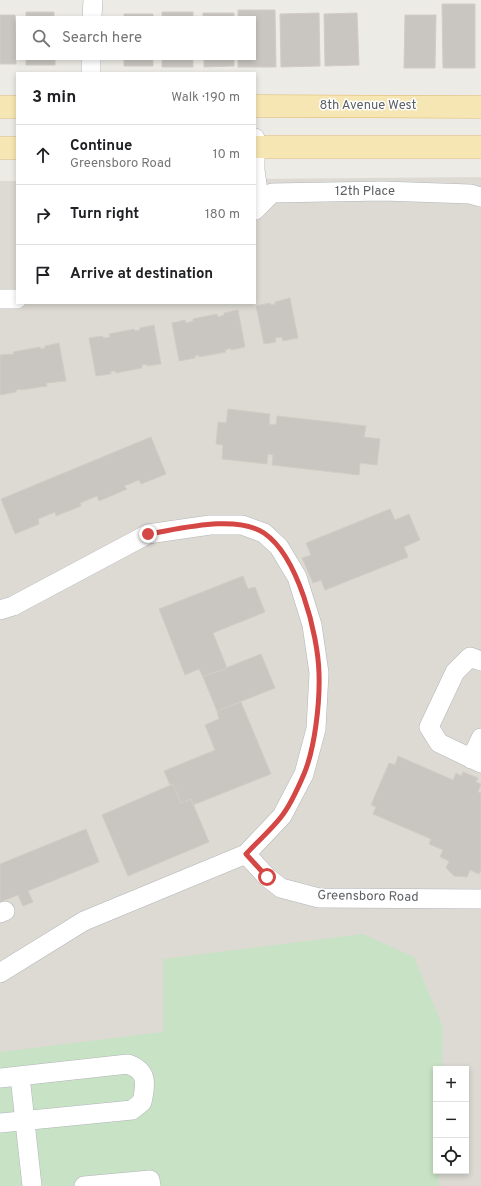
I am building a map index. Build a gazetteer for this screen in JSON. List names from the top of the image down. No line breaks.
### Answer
{"streets":{"main road":["8th Avenue West"],"street":["12th Place","Greensboro Road"]},"page":{"search":"Search here","heading":["3 min","Walk · 190 m"],"list":[["Continue","Greensboro Road","10 m"],["Turn right","180 m"],"Arrive at destination"],"map_buttons":["+","−"]}}
